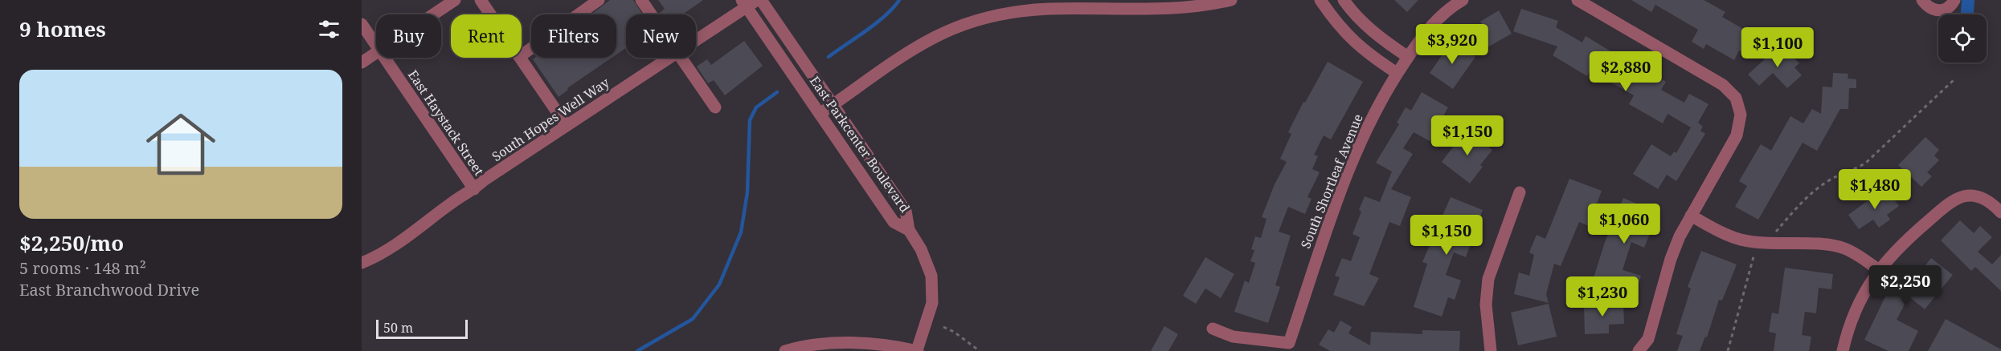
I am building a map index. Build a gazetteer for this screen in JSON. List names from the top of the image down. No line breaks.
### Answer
{"streets":{"street":["South Hopes Well Way","East Haystack Street","East Parkcenter Boulevard","South Shortleaf Avenue"]},"crossings":[["South Hopes Well Way","East Haystack Street"],["South Hopes Well Way","East Parkcenter Boulevard"]],"scale_bar":"50 m","page":{"heading":"9 homes","chip":["Buy","Rent","Filters","New"],"price":["$3,920","$1,100","$2,880","$1,150","$1,480","$1,060","$1,150","$2,250","$1,230"],"list":[{"name":"$2,250/mo","note":"5 rooms · 148 m² · East Branchwood Drive"}],"scale":"50 m"}}
